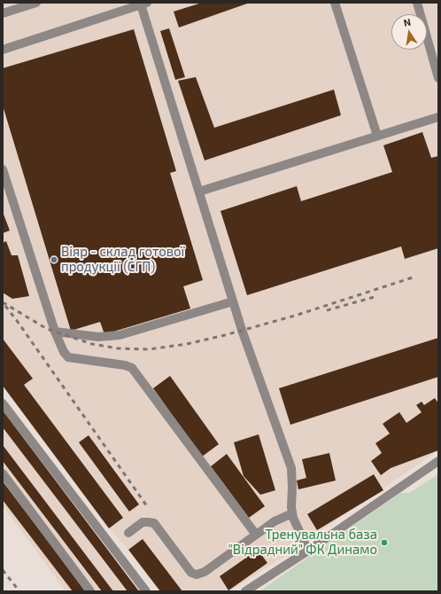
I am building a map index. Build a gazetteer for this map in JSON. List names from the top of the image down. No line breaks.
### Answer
{"places":["Віяр - склад готової продукції (СГП)","Тренувальна база \"Відрадний\" ФК Динамо"],"north":"top"}
